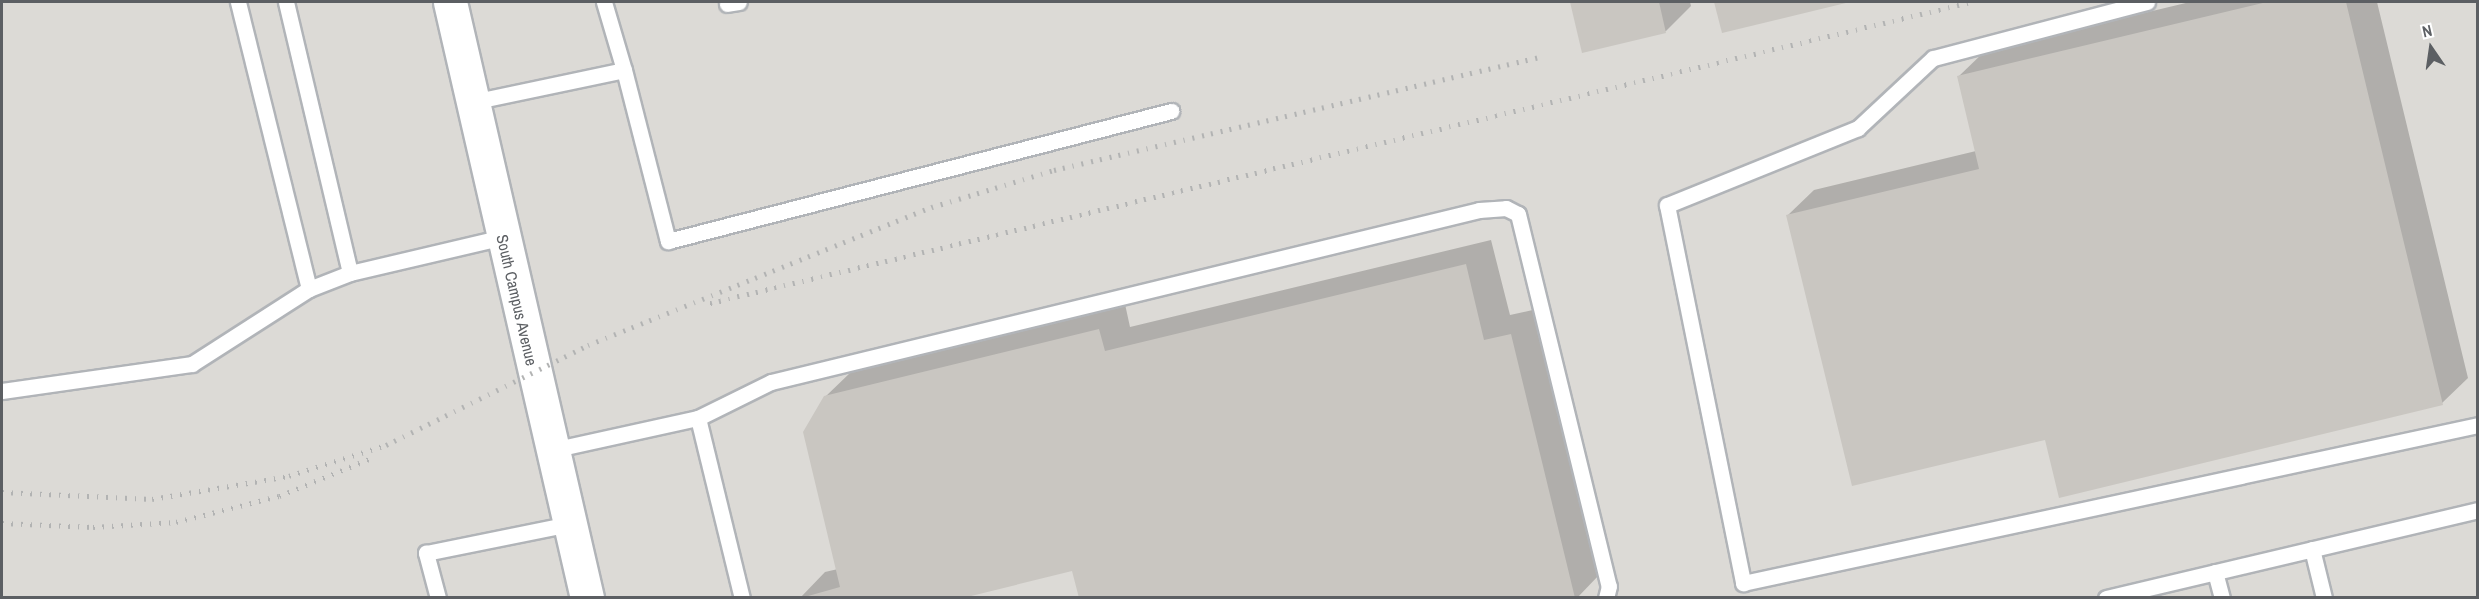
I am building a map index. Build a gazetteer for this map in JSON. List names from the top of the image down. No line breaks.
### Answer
{"streets":{"street":["South Campus Avenue"]},"north":"top"}
